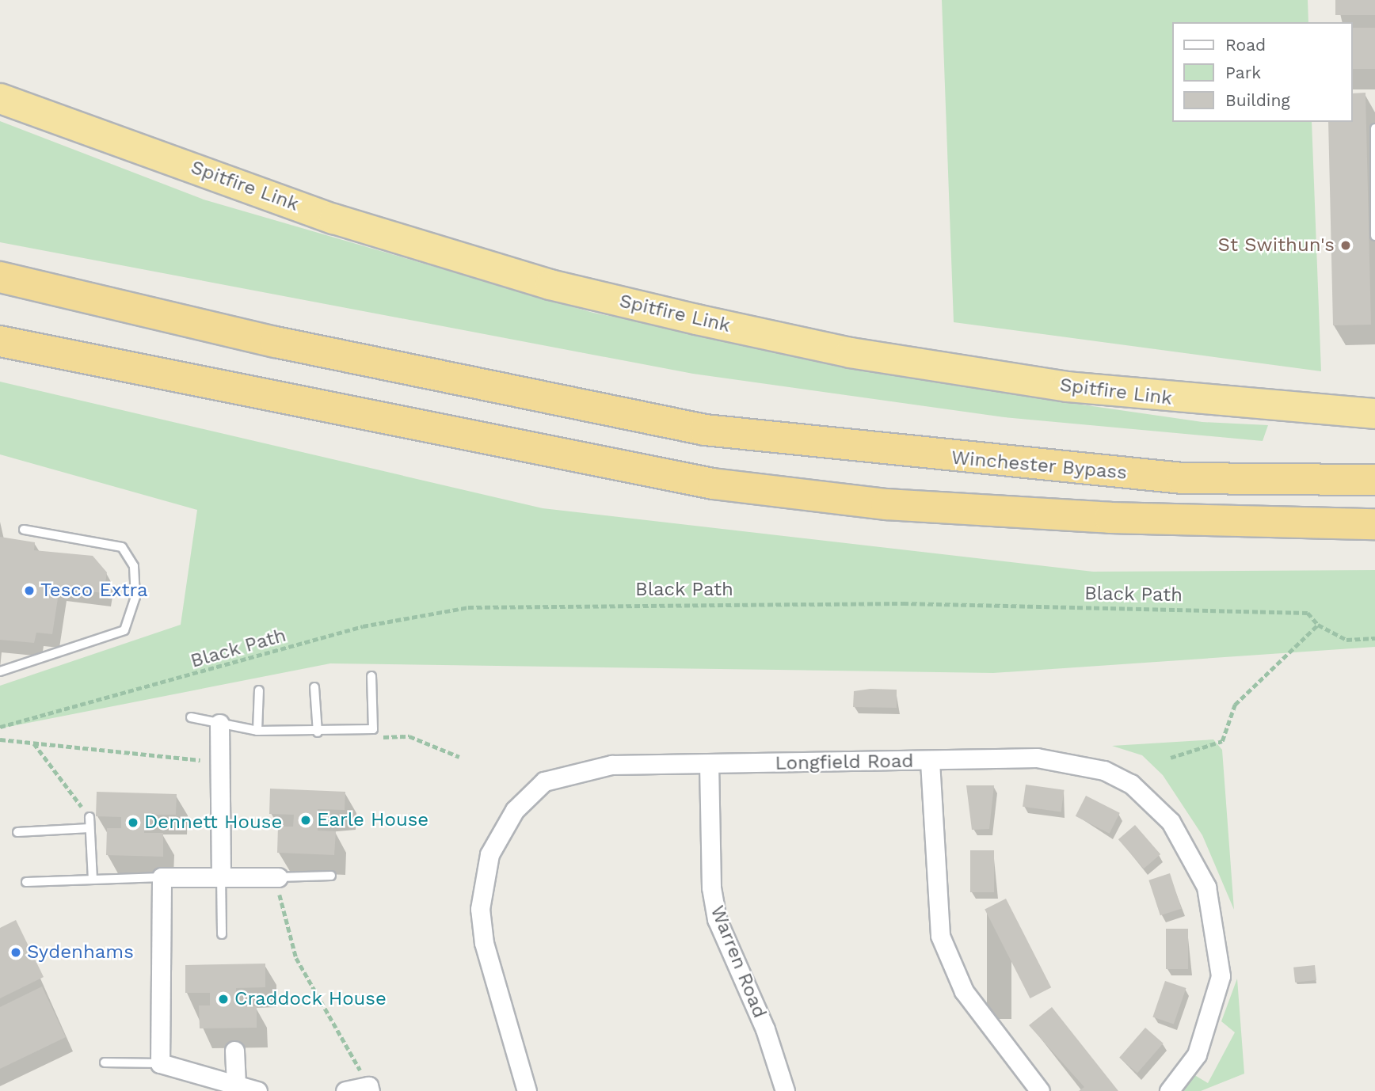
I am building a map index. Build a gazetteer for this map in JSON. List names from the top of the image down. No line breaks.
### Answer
{"streets":{"highway":["Spitfire Link","Winchester Bypass"],"street":["Longfield Road","Warren Road"],"path":["Black Path"]},"crossings":[["Longfield Road","Warren Road"]],"places":["St Swithun's","Tesco Extra","Earle House","Dennett House","Sydenhams","Craddock House"],"legend":["Road","Park","Building"]}
